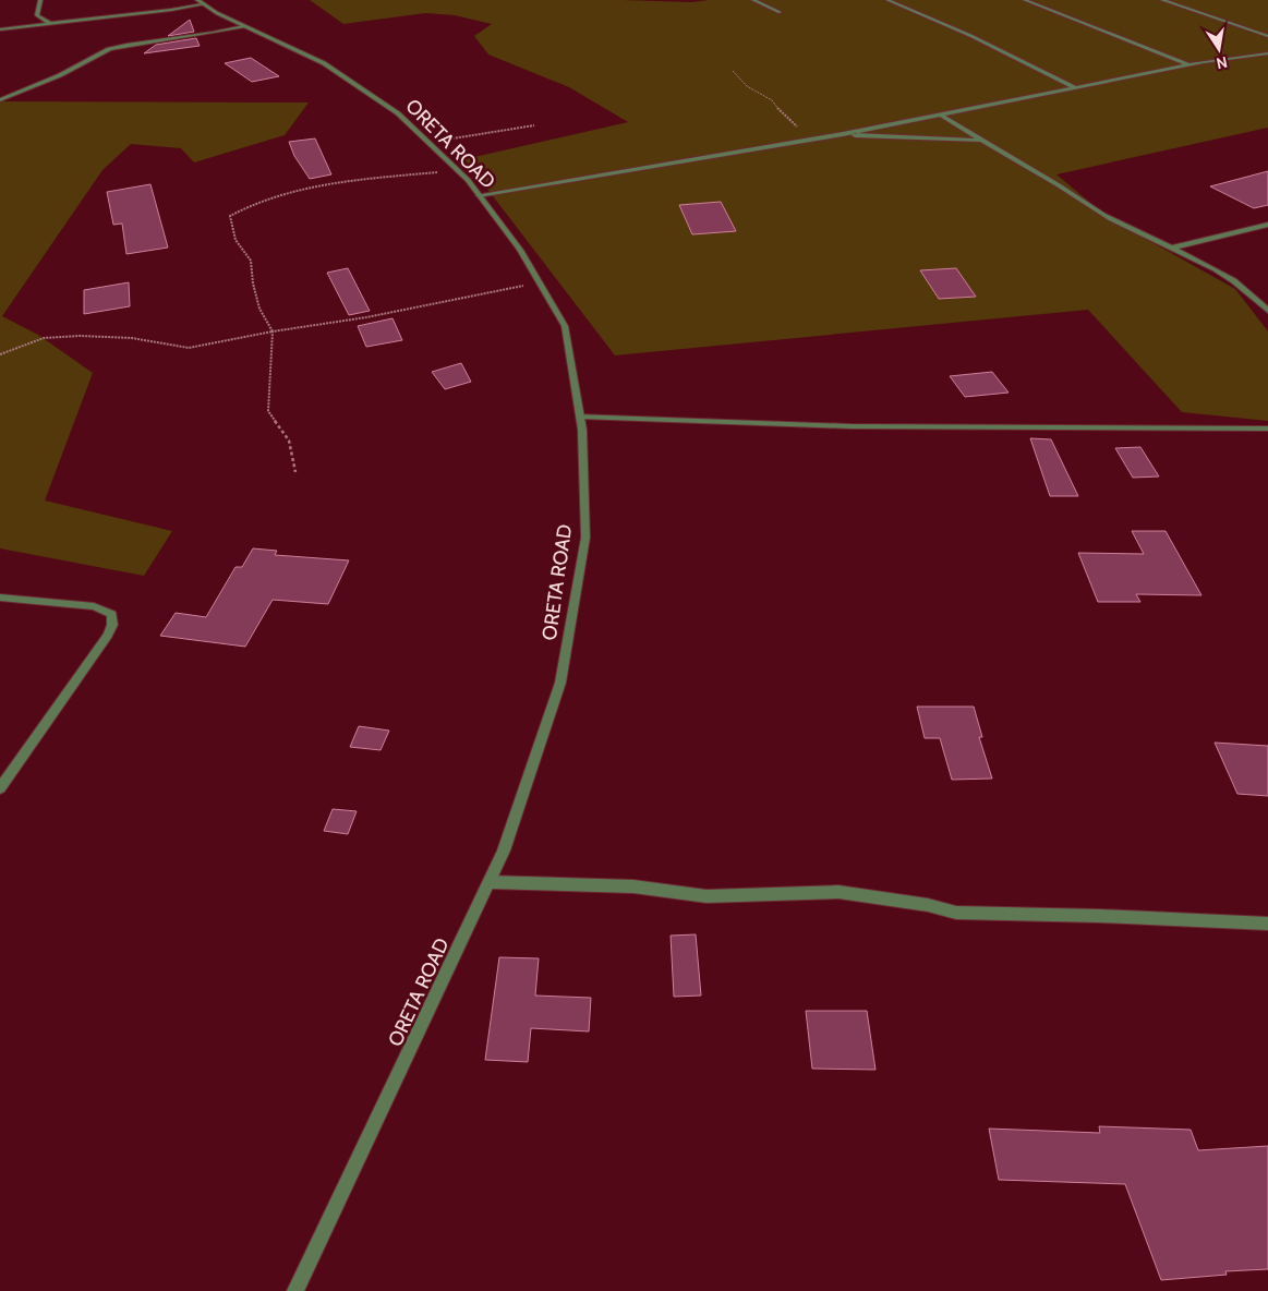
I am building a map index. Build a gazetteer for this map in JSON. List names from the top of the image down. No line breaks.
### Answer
{"streets":{"street":["ORETA ROAD"]},"north":"bottom"}
